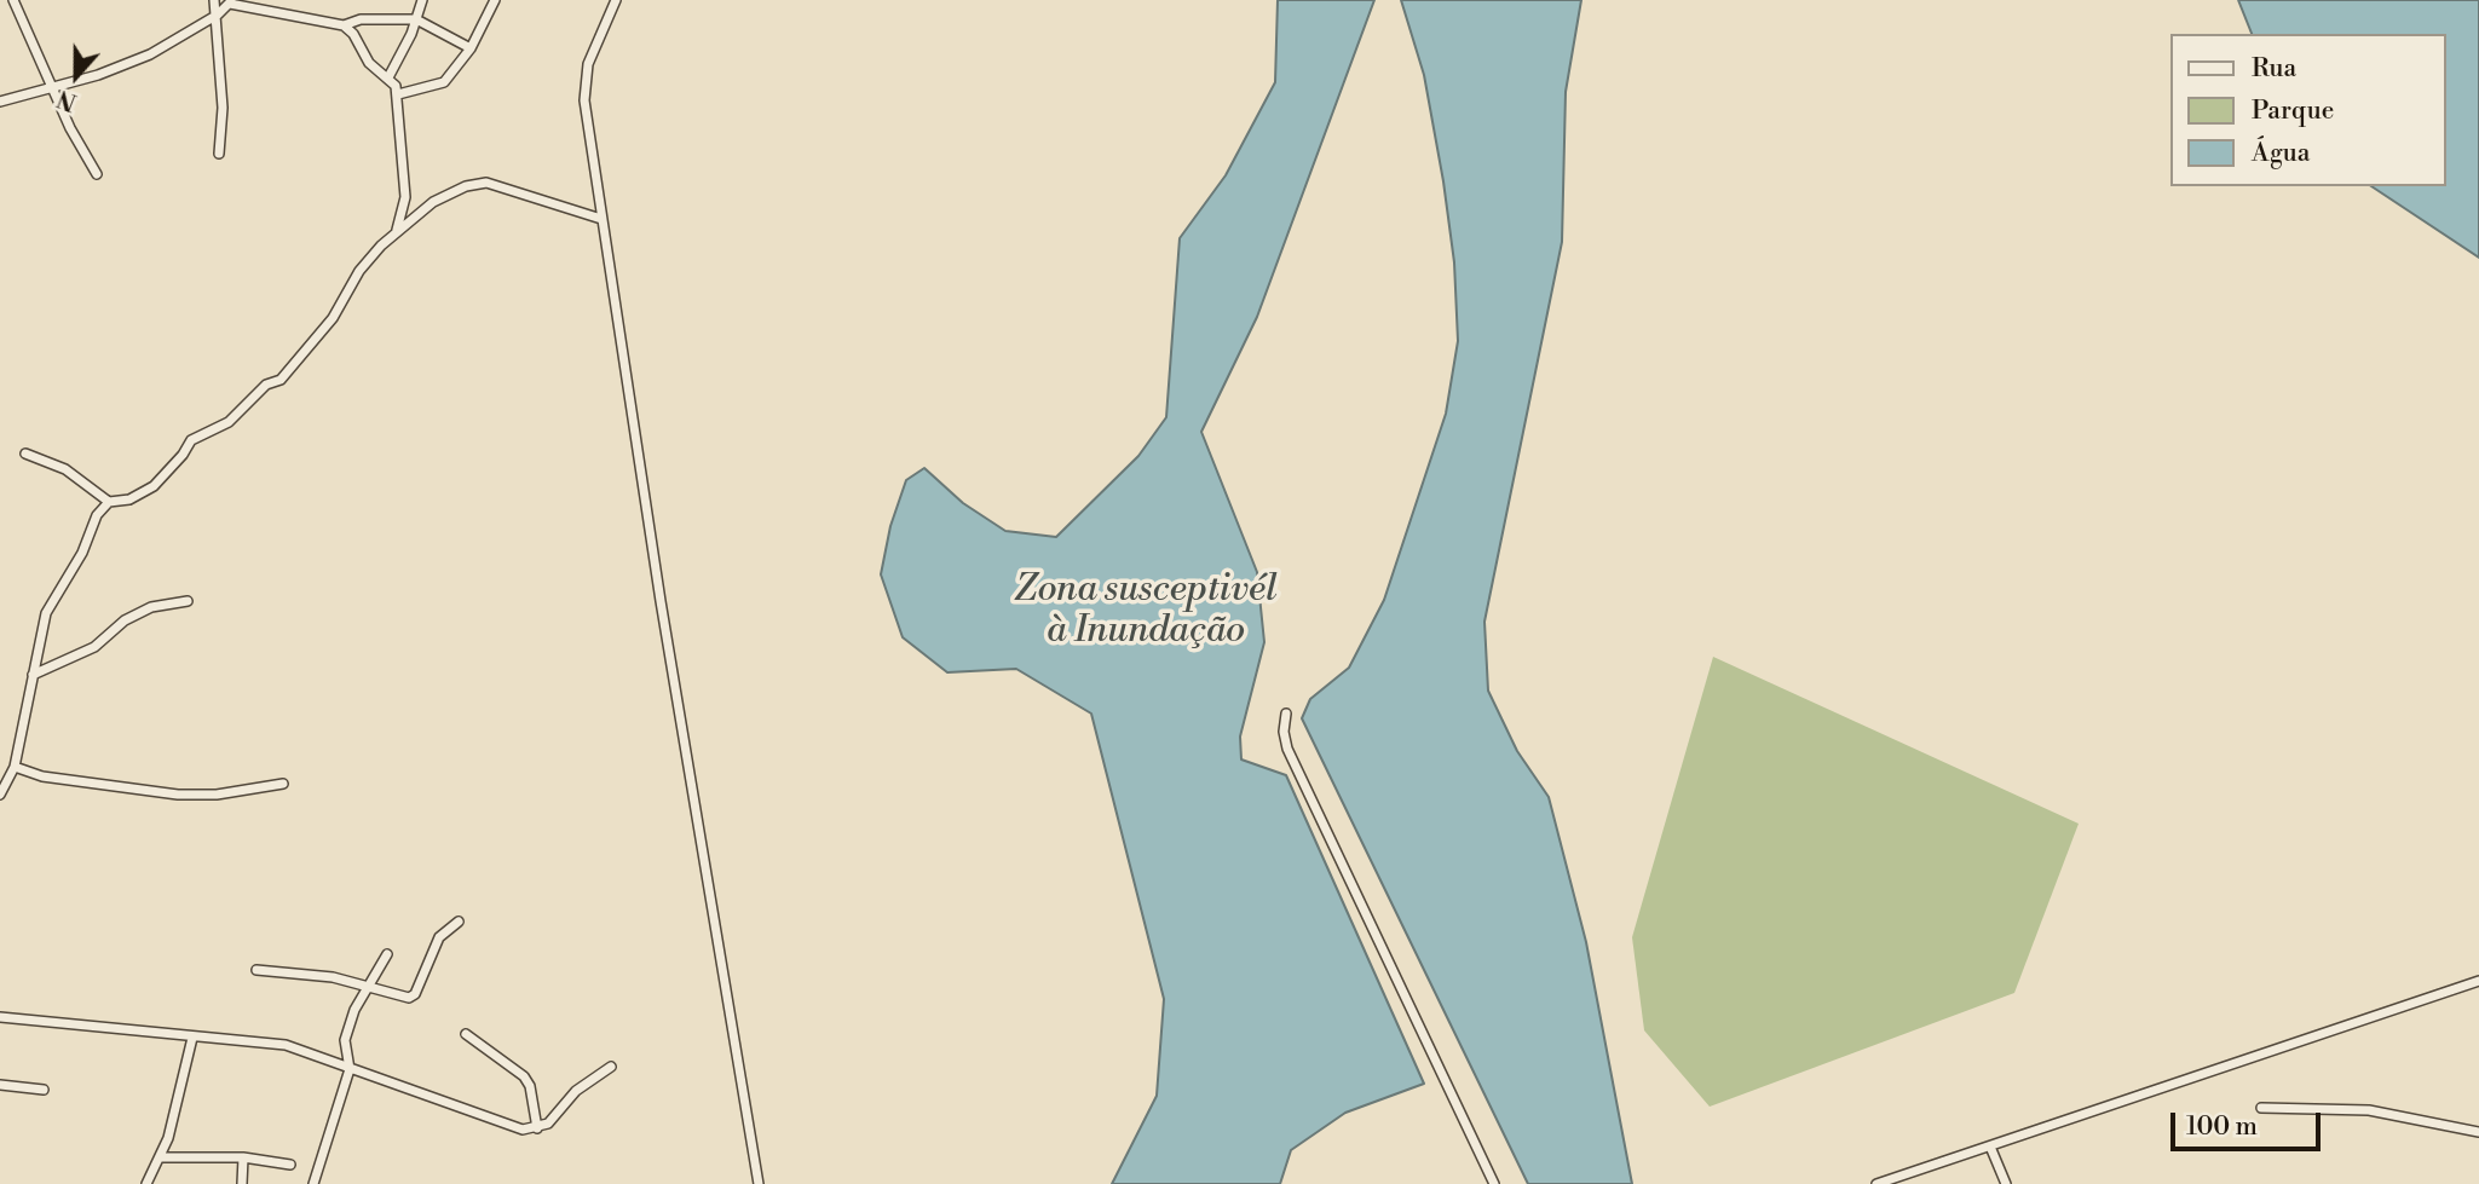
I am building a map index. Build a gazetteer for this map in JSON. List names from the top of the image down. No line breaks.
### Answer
{"water":["Zona susceptivél à Inundação"],"legend":["Rua","Parque","Água"],"scale_bar":"100 m","north":"bottom"}
